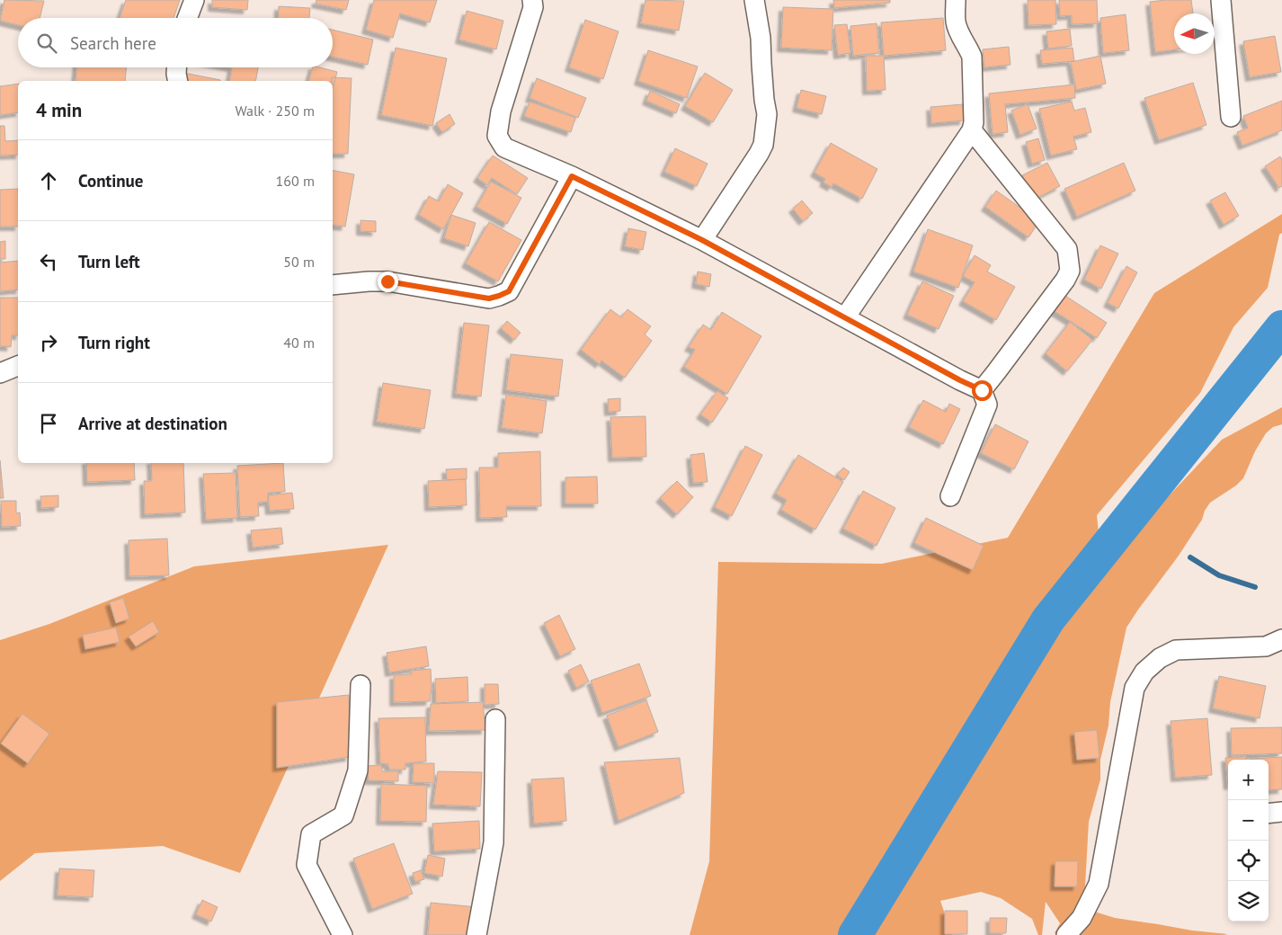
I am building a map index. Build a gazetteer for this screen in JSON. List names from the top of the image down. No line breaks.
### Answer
{"north":"left","page":{"search":"Search here","heading":["4 min","Walk · 250 m"],"list":[["Continue","160 m"],["Turn left","50 m"],["Turn right","40 m"],"Arrive at destination"],"map_buttons":["+","−"]}}
